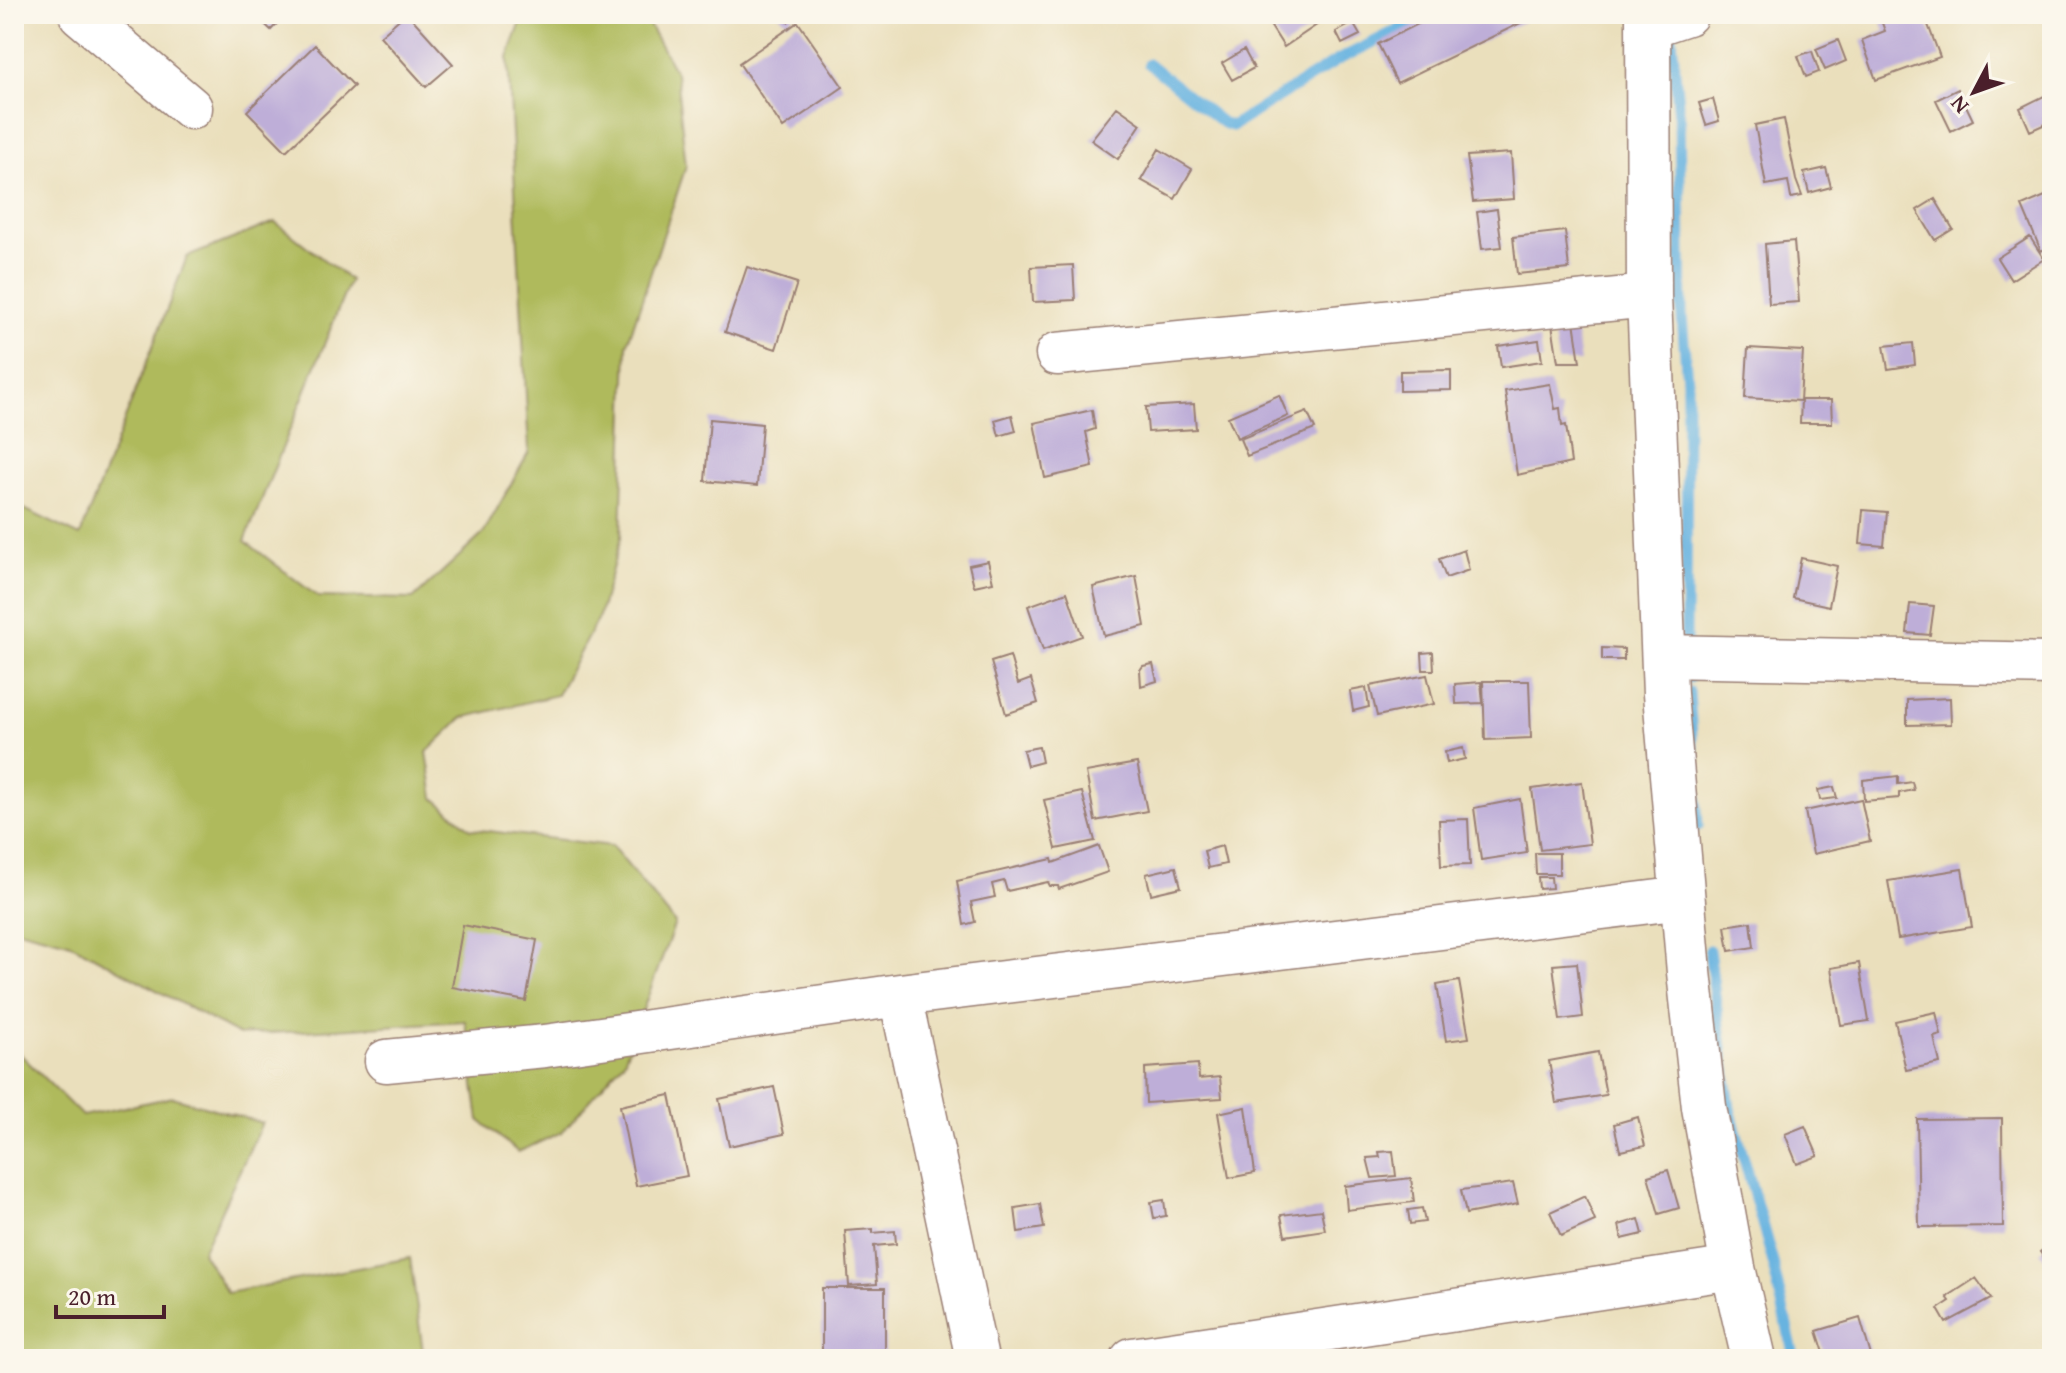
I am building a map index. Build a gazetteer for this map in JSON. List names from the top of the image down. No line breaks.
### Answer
{"scale_bar":"20 m","north":"bottom left"}
